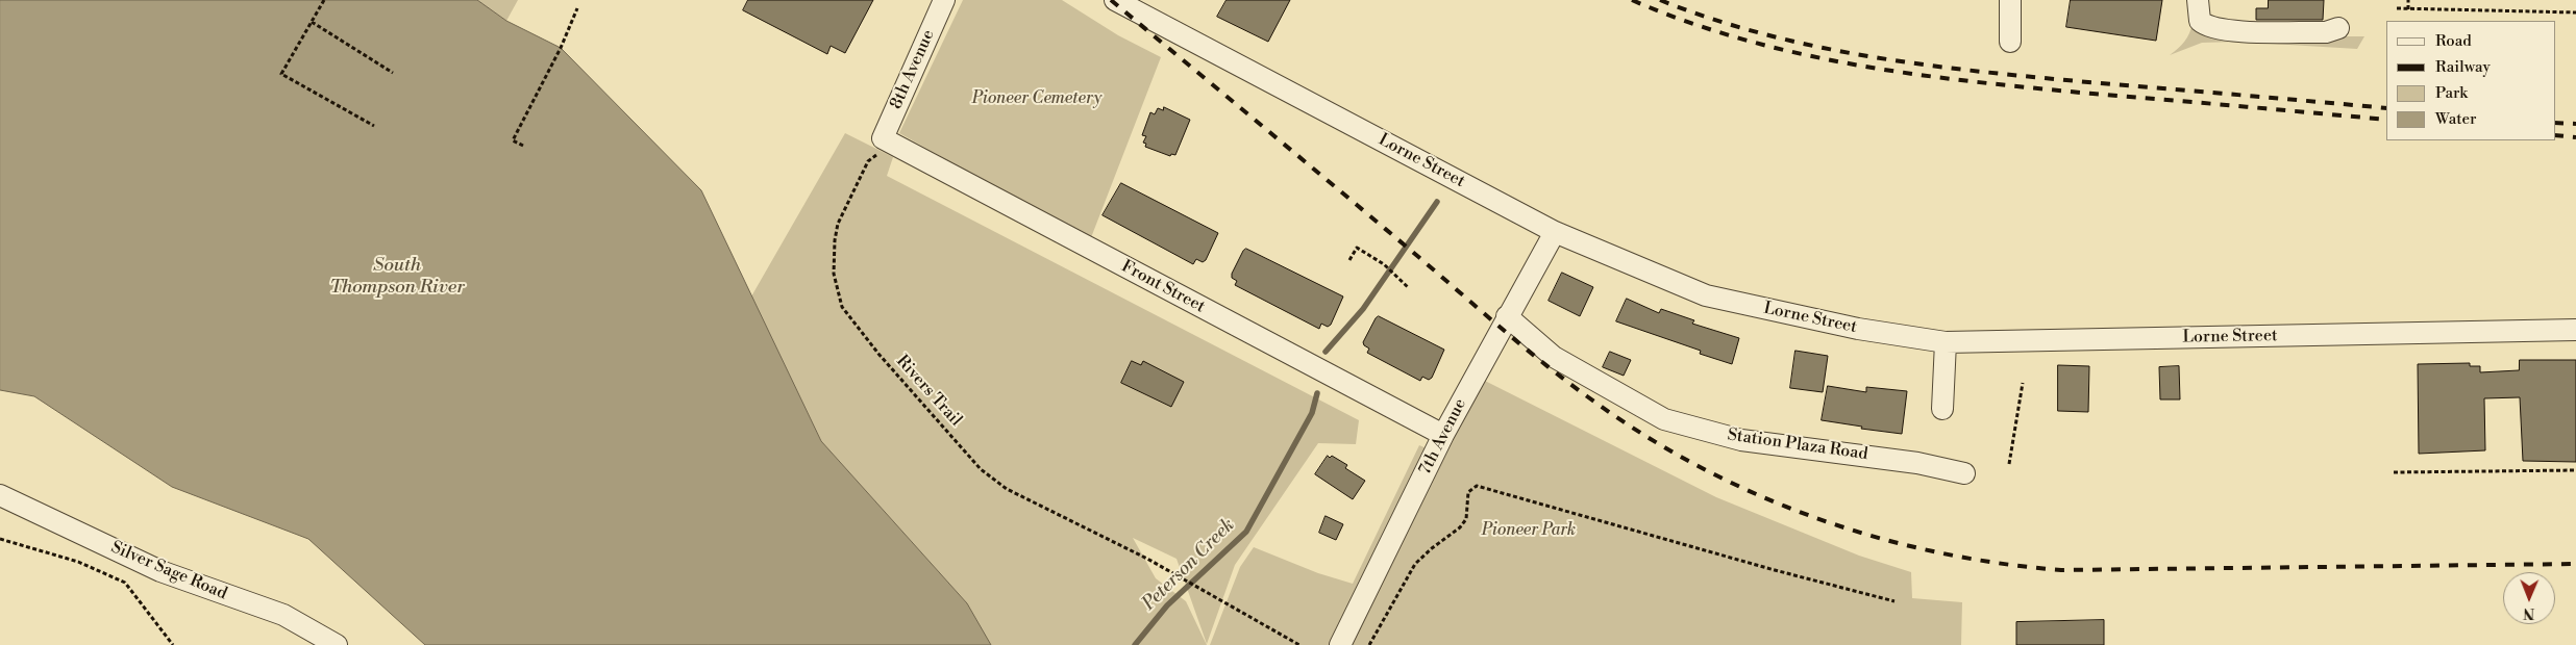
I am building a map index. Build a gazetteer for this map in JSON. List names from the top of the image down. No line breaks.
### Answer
{"streets":{"street":["8th Avenue","Lorne Street","Front Street","7th Avenue","Station Plaza Road","Silver Sage Road"],"path":["Rivers Trail"]},"crossings":[["8th Avenue","Front Street"],["8th Avenue","Rivers Trail"],["Lorne Street","7th Avenue"],["Front Street","Rivers Trail"],["Front Street","7th Avenue"],["7th Avenue","Station Plaza Road"]],"water":["South Thompson River","Peterson Creek"],"parks":["Pioneer Cemetery","Pioneer Park"],"legend":["Road","Railway","Park","Water"],"north":"bottom"}
